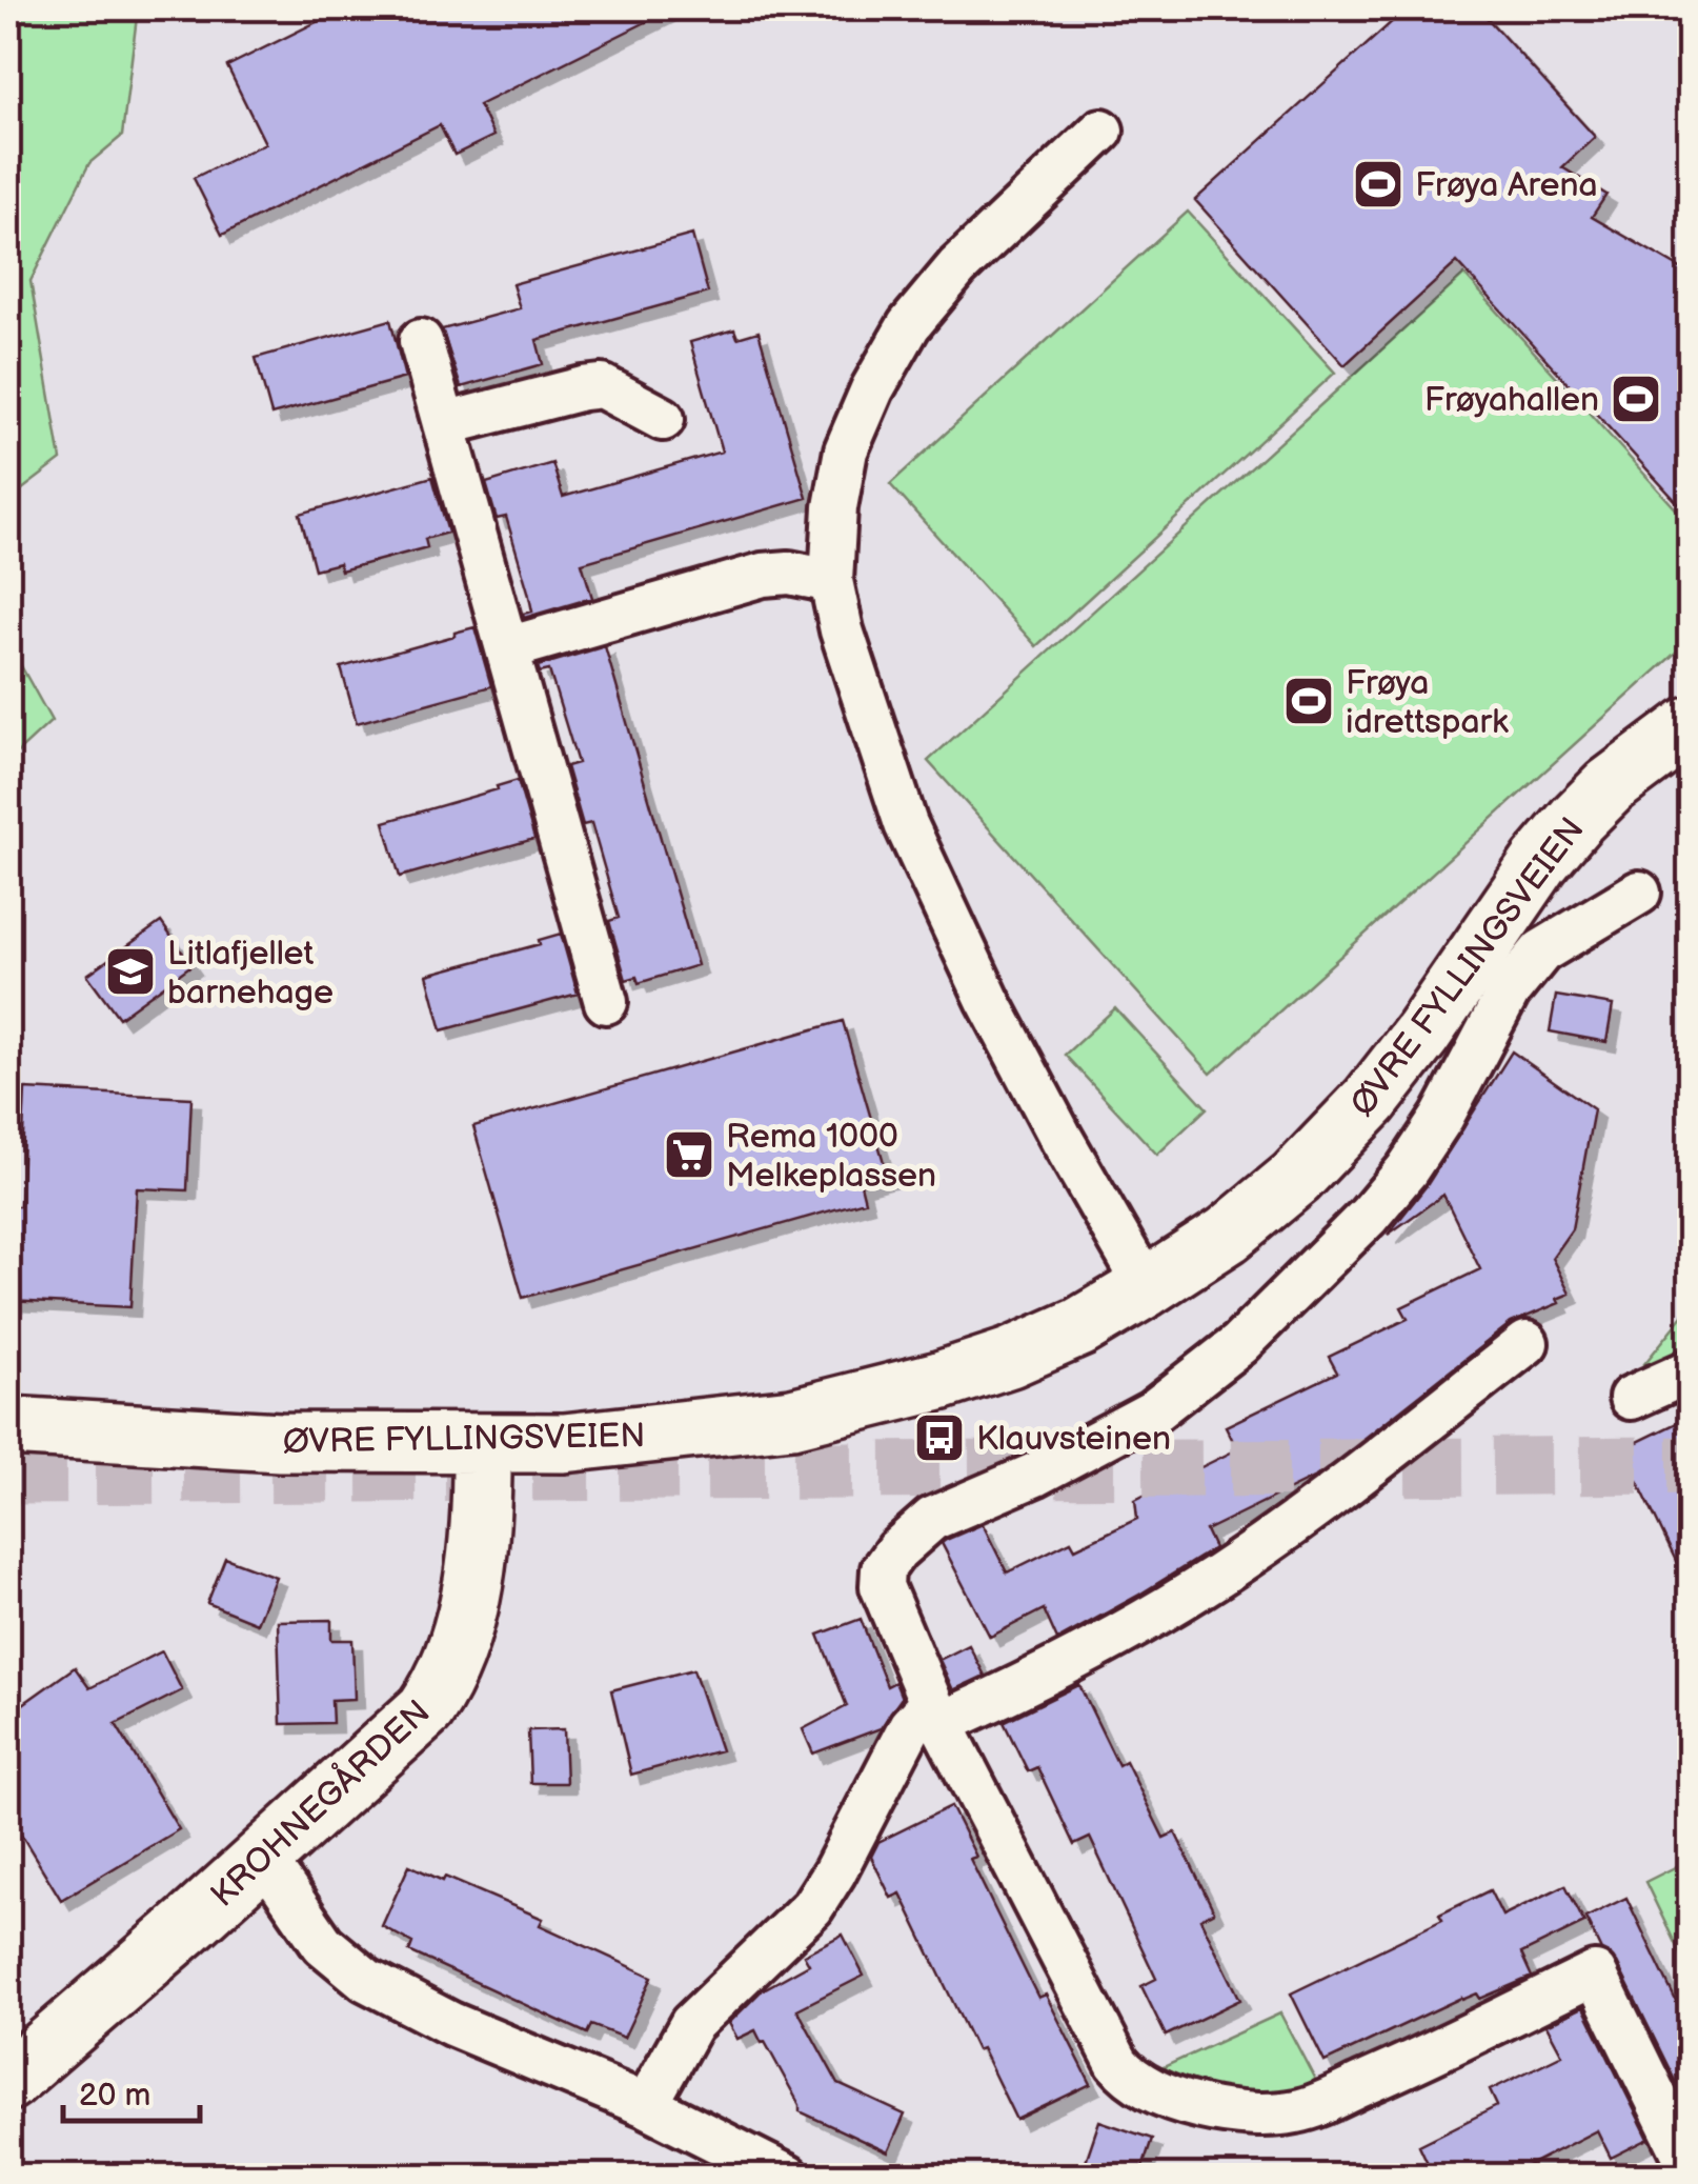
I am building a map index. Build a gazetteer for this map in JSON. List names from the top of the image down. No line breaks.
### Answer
{"streets":{"main road":["ØVRE FYLLINGSVEIEN","KROHNEGÅRDEN"]},"crossings":[["ØVRE FYLLINGSVEIEN","KROHNEGÅRDEN"]],"places":{"sports":["Frøya Arena","Frøyahallen","Frøya idrettspark"],"school or university":["Litlafjellet barnehage"],"supermarket":["Rema 1000 Melkeplassen"],"bus stop":["Klauvsteinen"]},"scale_bar":"20 m"}
